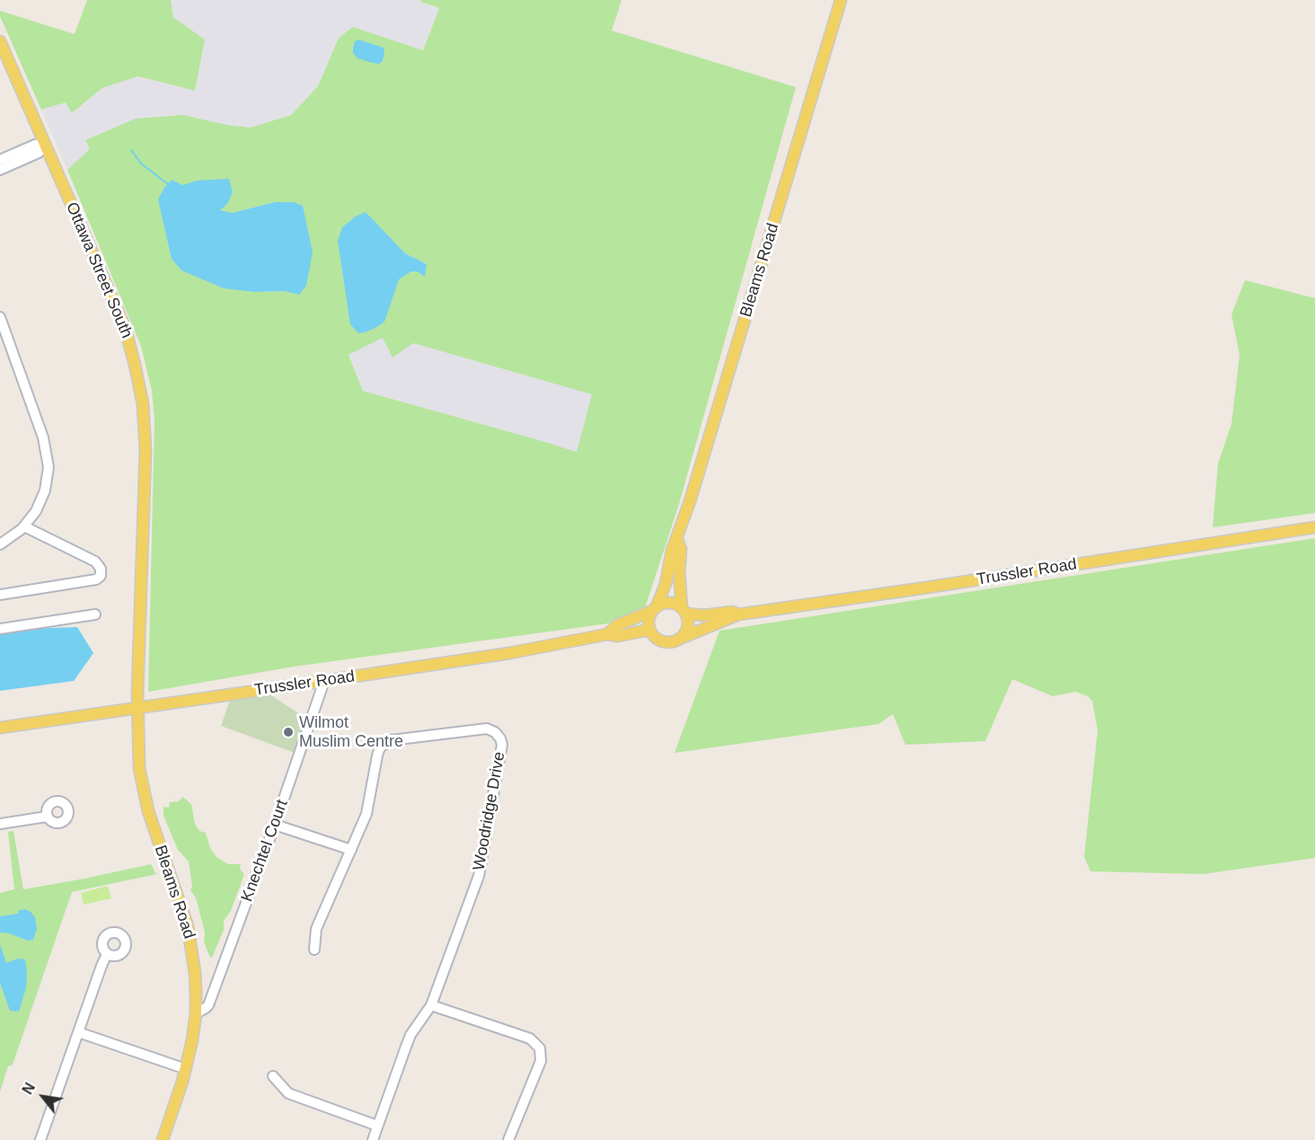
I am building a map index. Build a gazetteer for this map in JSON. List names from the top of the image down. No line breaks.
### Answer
{"streets":{"main road":["Ottawa Street South","Bleams Road","Trussler Road"],"street":["Woodridge Drive","Knechtel Court"]},"crossings":[["Ottawa Street South","Bleams Road"],["Ottawa Street South","Trussler Road"],["Bleams Road","Trussler Road"],["Bleams Road","Knechtel Court"],["Trussler Road","Knechtel Court"]],"places":["Wilmot Muslim Centre"],"north":"top left"}
